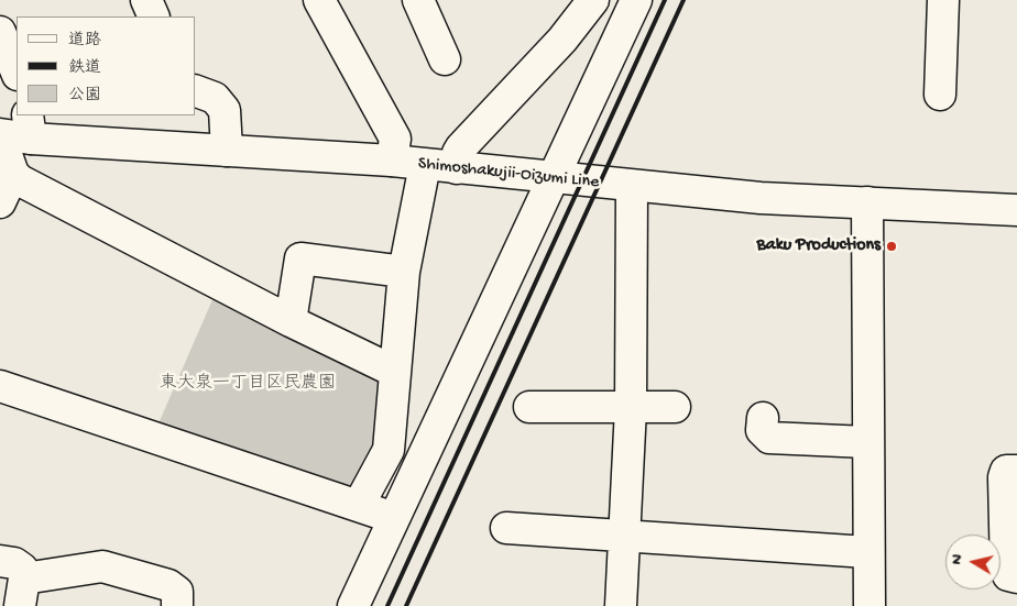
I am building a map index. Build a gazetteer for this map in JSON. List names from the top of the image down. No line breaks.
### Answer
{"streets":{"street":["Shimoshakujii-Oizumi Line"]},"parks":["東大泉一丁目区民農園"],"places":["Baku Productions"],"legend":["道路","鉄道","公園"],"north":"left"}
